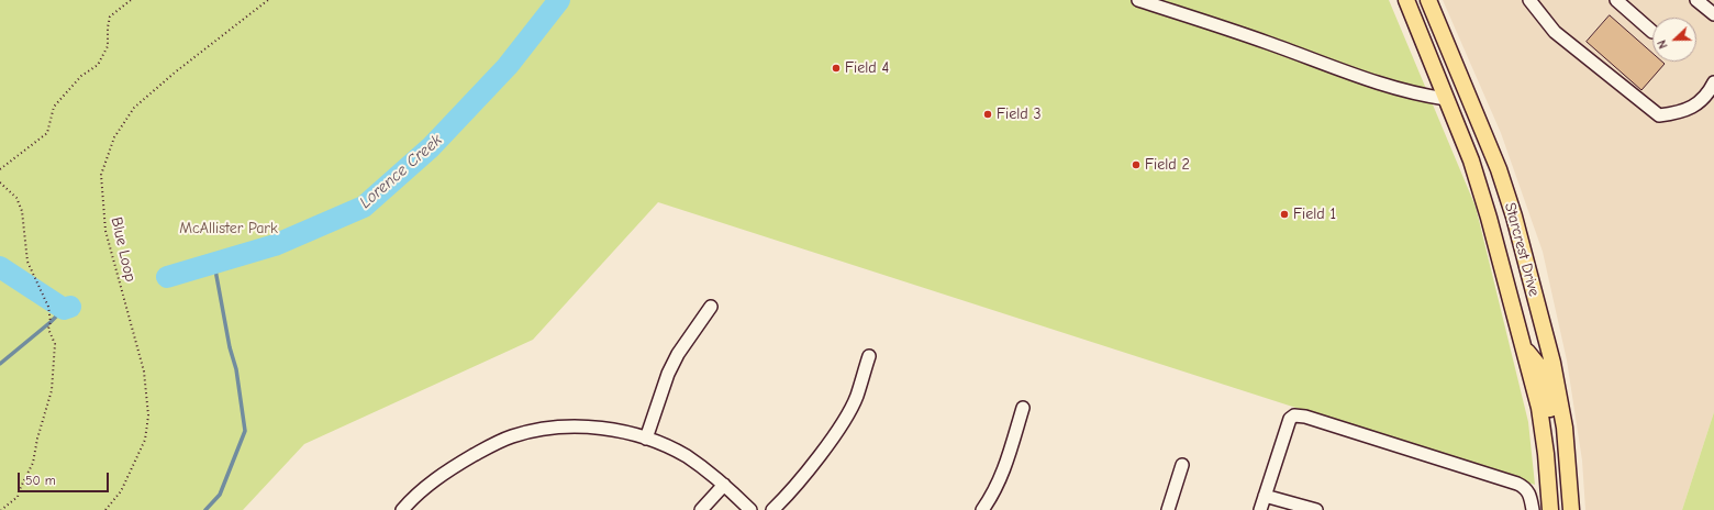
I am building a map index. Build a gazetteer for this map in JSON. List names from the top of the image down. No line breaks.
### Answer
{"streets":{"main road":["Starcrest Drive"],"path":["Blue Loop"]},"water":["Lorence Creek"],"parks":["McAllister Park"],"places":["Field 4","Field 3","Field 2","Field 1"],"scale_bar":"50 m","north":"left"}
